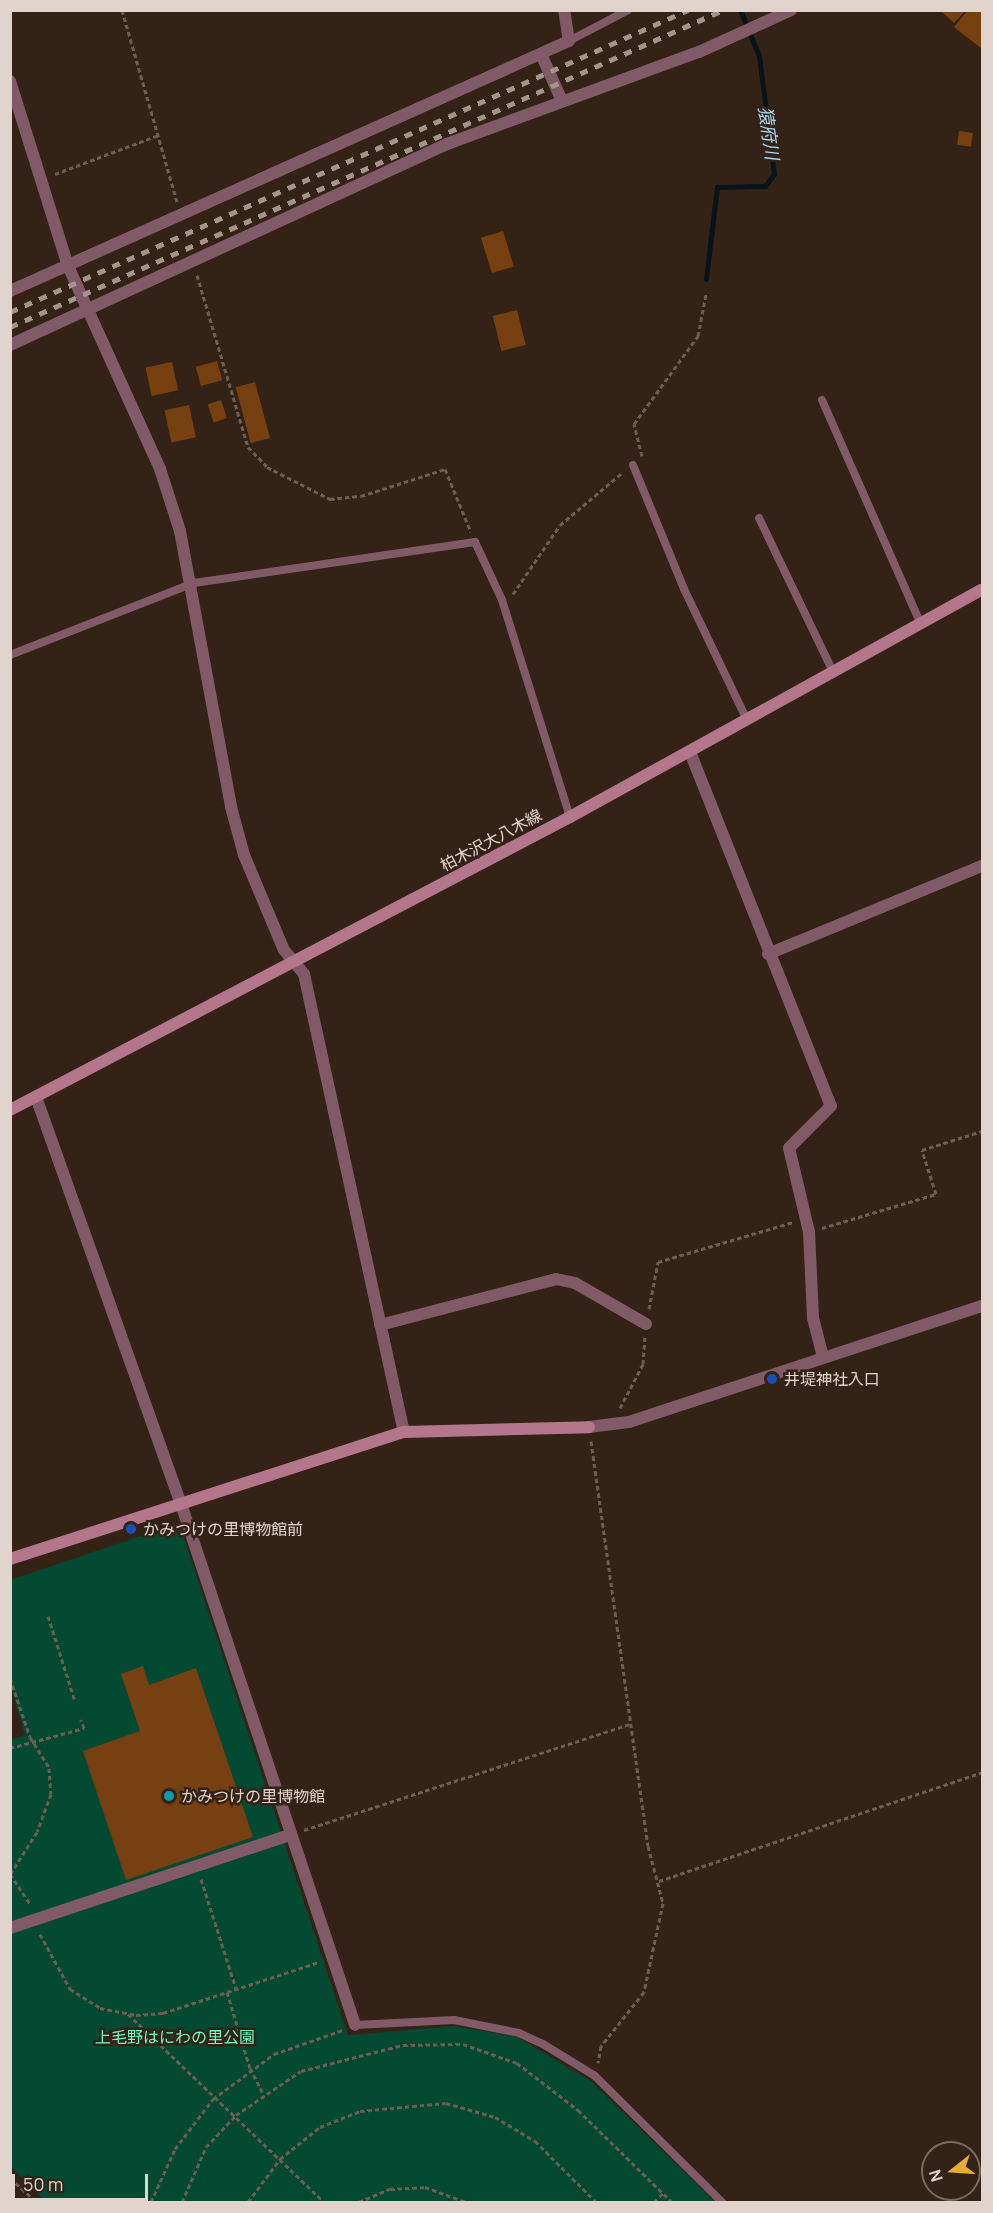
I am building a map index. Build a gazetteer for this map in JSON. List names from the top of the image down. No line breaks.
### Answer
{"streets":{"main road":["柏木沢大八木線"]},"water":["猿府川"],"parks":["上毛野はにわの里公園"],"places":["井堤神社入口","かみつけの里博物館前","かみつけの里博物館"],"scale_bar":"50 m","north":"left"}
